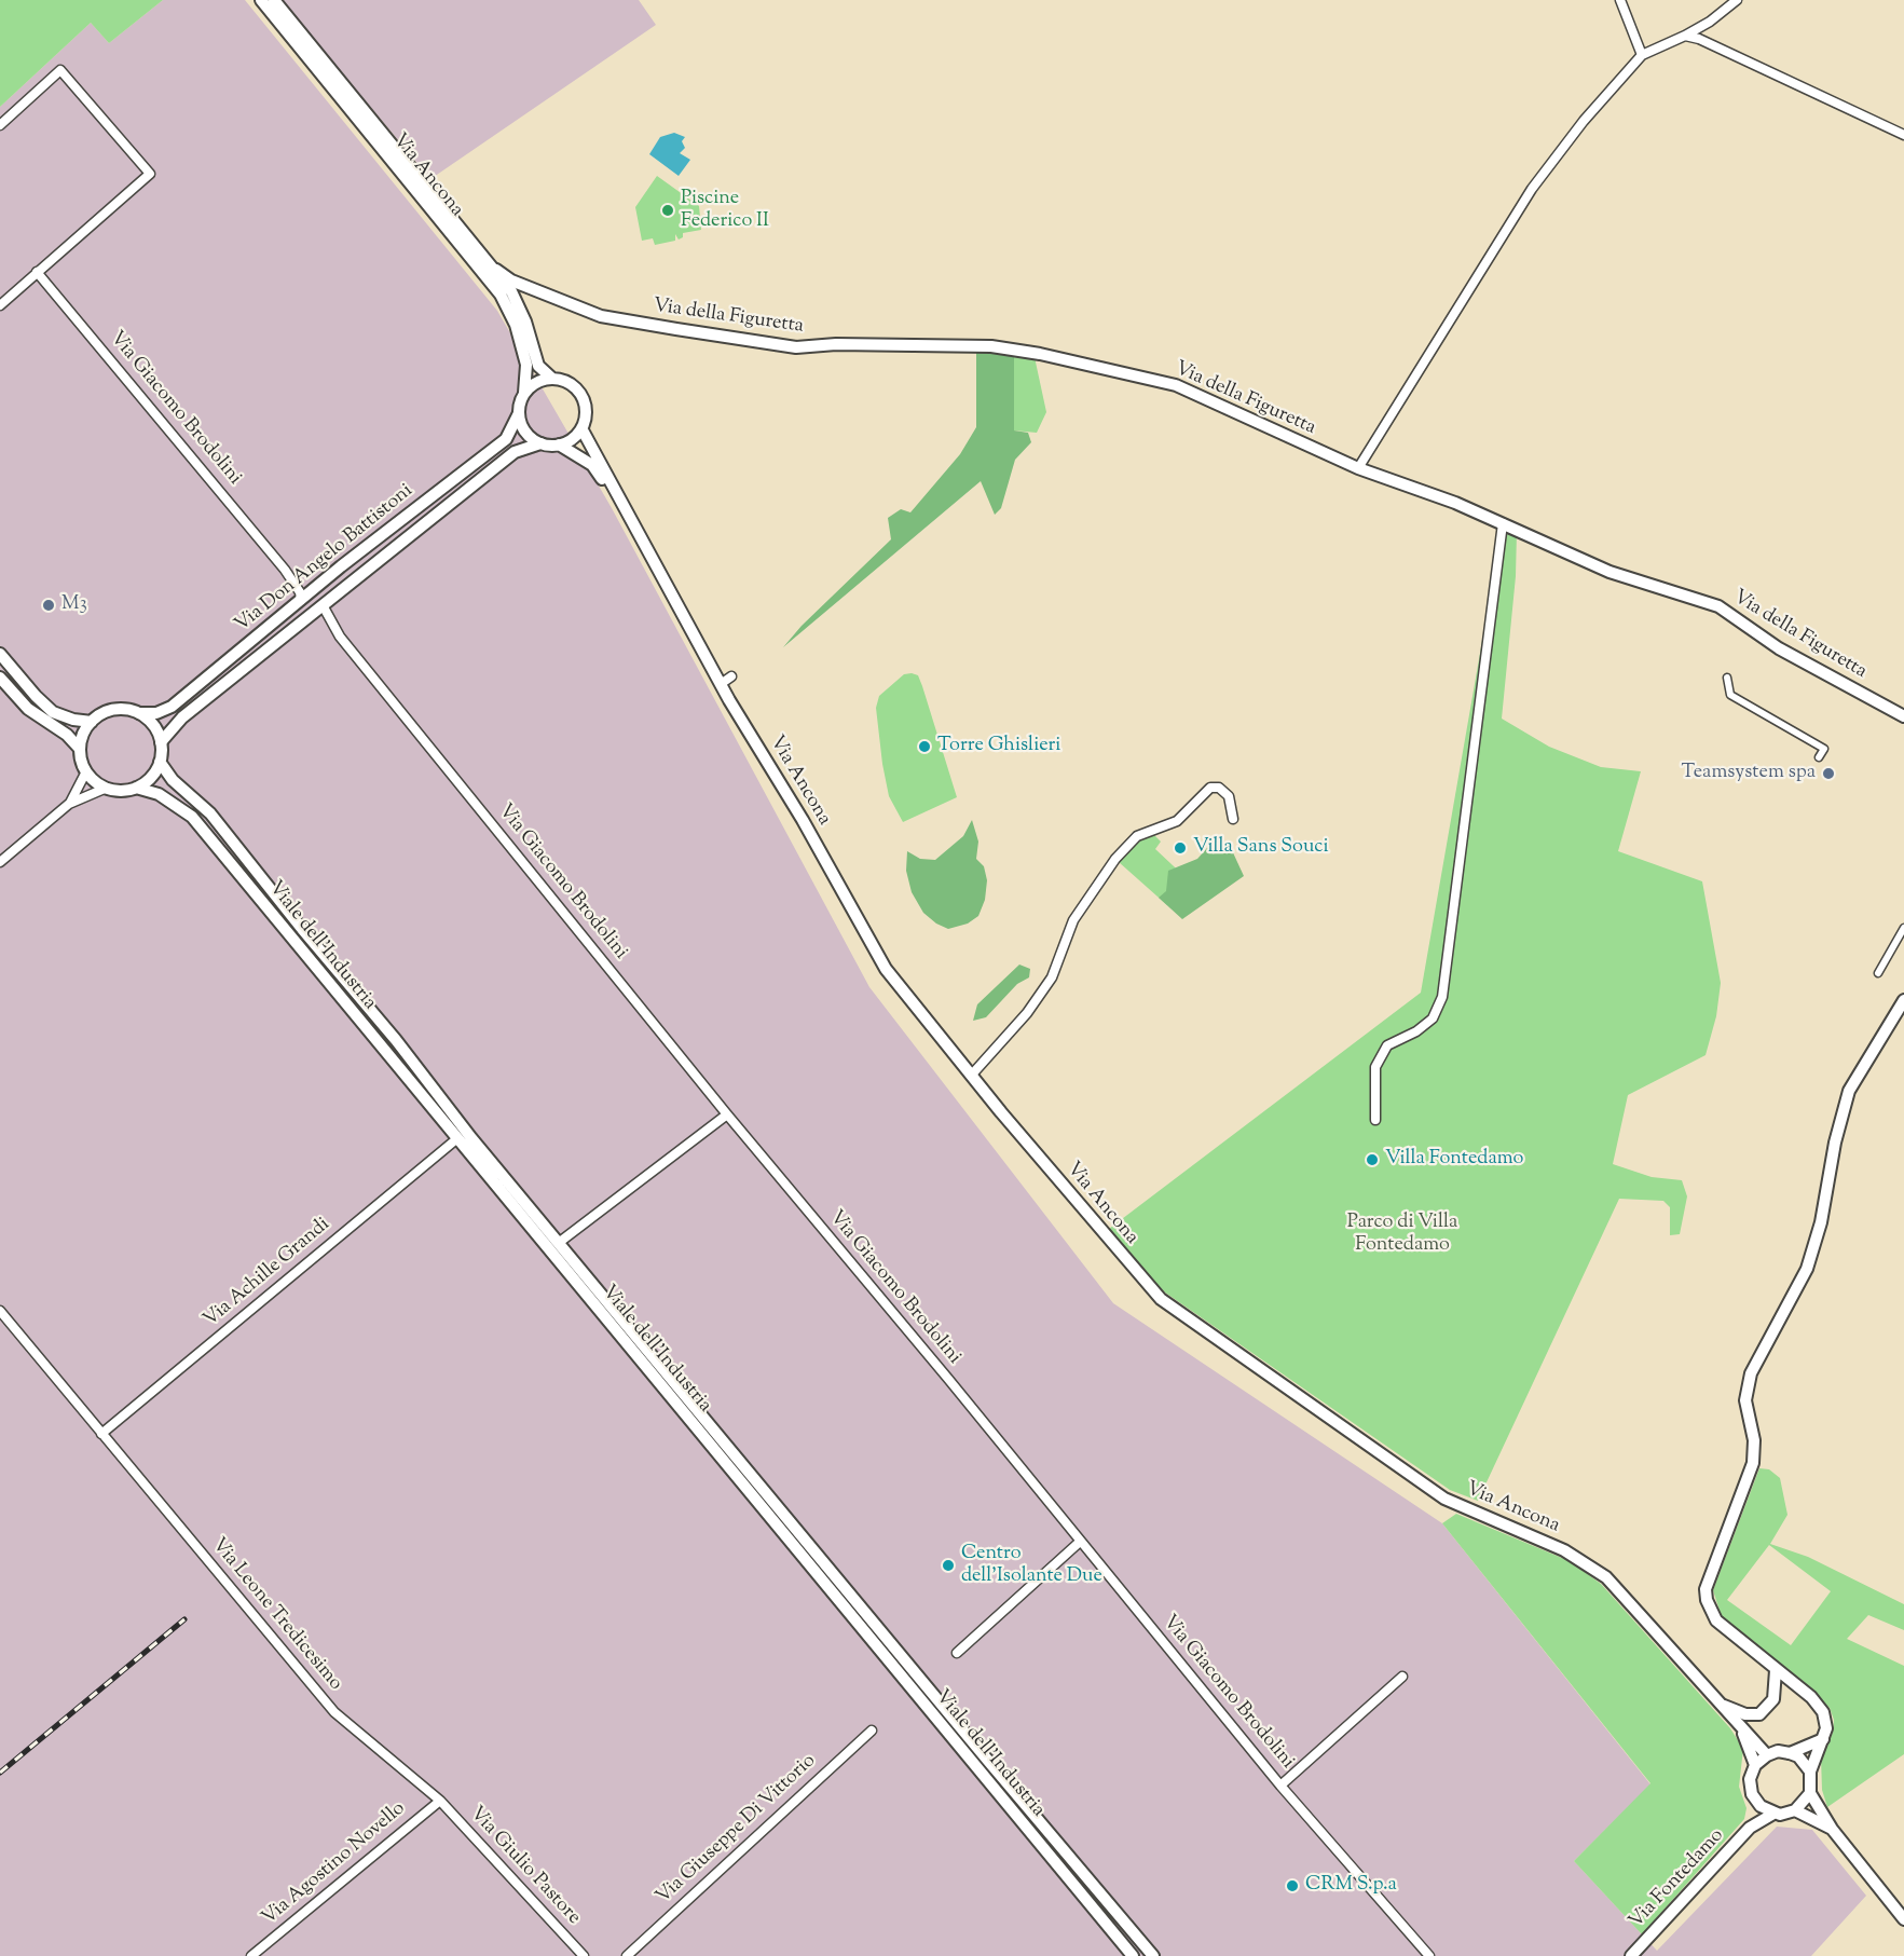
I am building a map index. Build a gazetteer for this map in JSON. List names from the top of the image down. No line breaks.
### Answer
{"streets":{"main road":["Via Ancona","Via della Figuretta","Via Don Angelo Battistoni","Viale dell'Industria","Via Fontedamo"],"street":["Via Giacomo Brodolini","Via Achille Grandi","Via Leone Tredicesimo","Via Giuseppe Di Vittorio","Via Agostino Novello","Via Giulio Pastore"]},"crossings":[["Via Ancona","Via della Figuretta"],["Via Ancona","Via Don Angelo Battistoni"],["Via Ancona","Via Fontedamo"],["Via Giacomo Brodolini","Via Don Angelo Battistoni"],["Via Don Angelo Battistoni","Viale dell'Industria"],["Viale dell'Industria","Via Achille Grandi"],["Via Achille Grandi","Via Leone Tredicesimo"],["Via Leone Tredicesimo","Via Agostino Novello"],["Via Leone Tredicesimo","Via Giulio Pastore"],["Via Agostino Novello","Via Giulio Pastore"]],"parks":["Parco di Villa Fontedamo"],"places":["Piscine Federico II","M3","Torre Ghislieri","Teamsystem spa","Villa Sans Souci","Villa Fontedamo","Centro dell'Isolante Due","CRM S.p.a"]}
